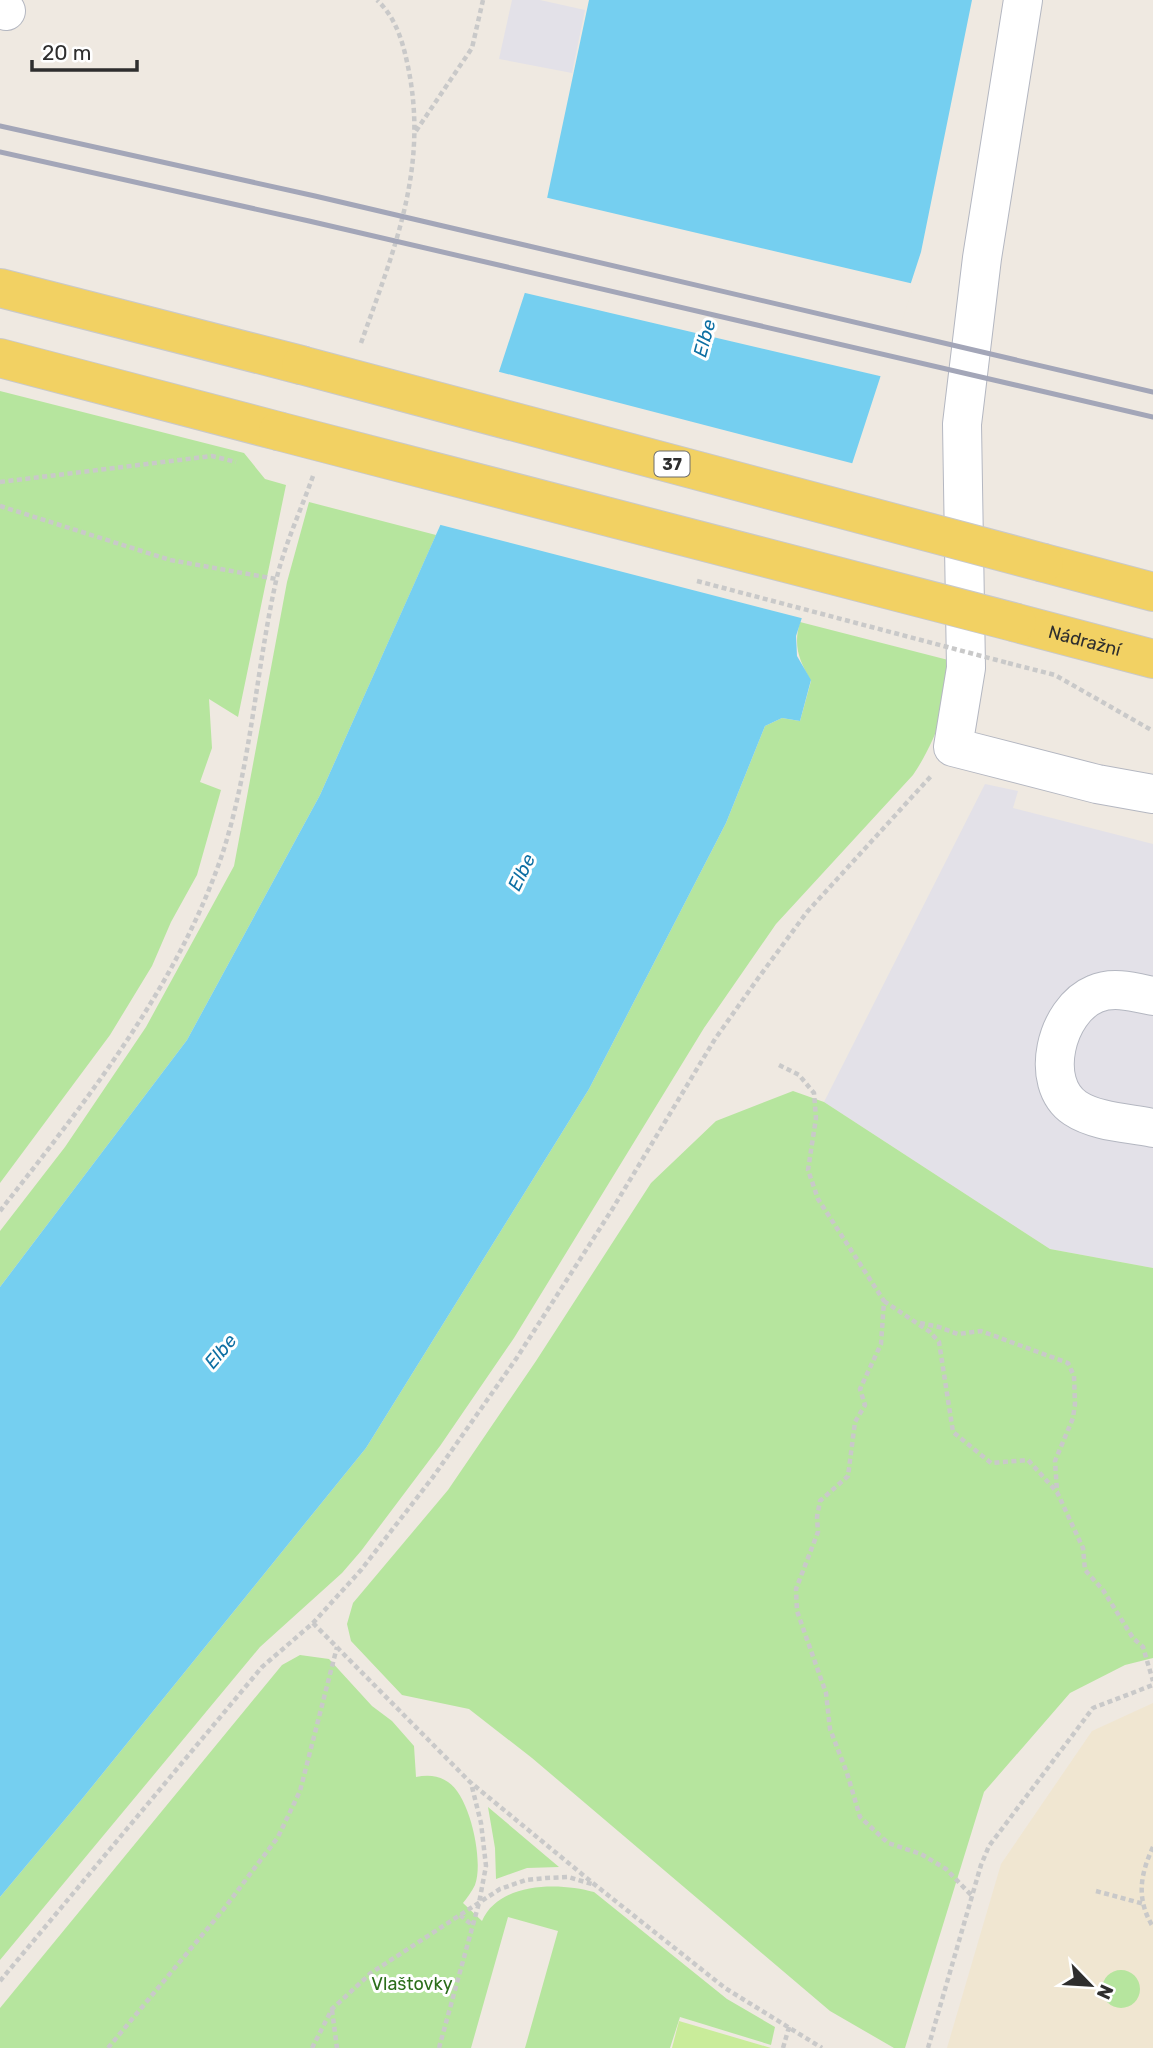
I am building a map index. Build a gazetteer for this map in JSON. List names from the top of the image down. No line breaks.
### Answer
{"streets":{"main road":["37","Nádražní"]},"water":["Elbe"],"parks":["Vlaštovky"],"scale_bar":"20 m","north":"bottom right"}
